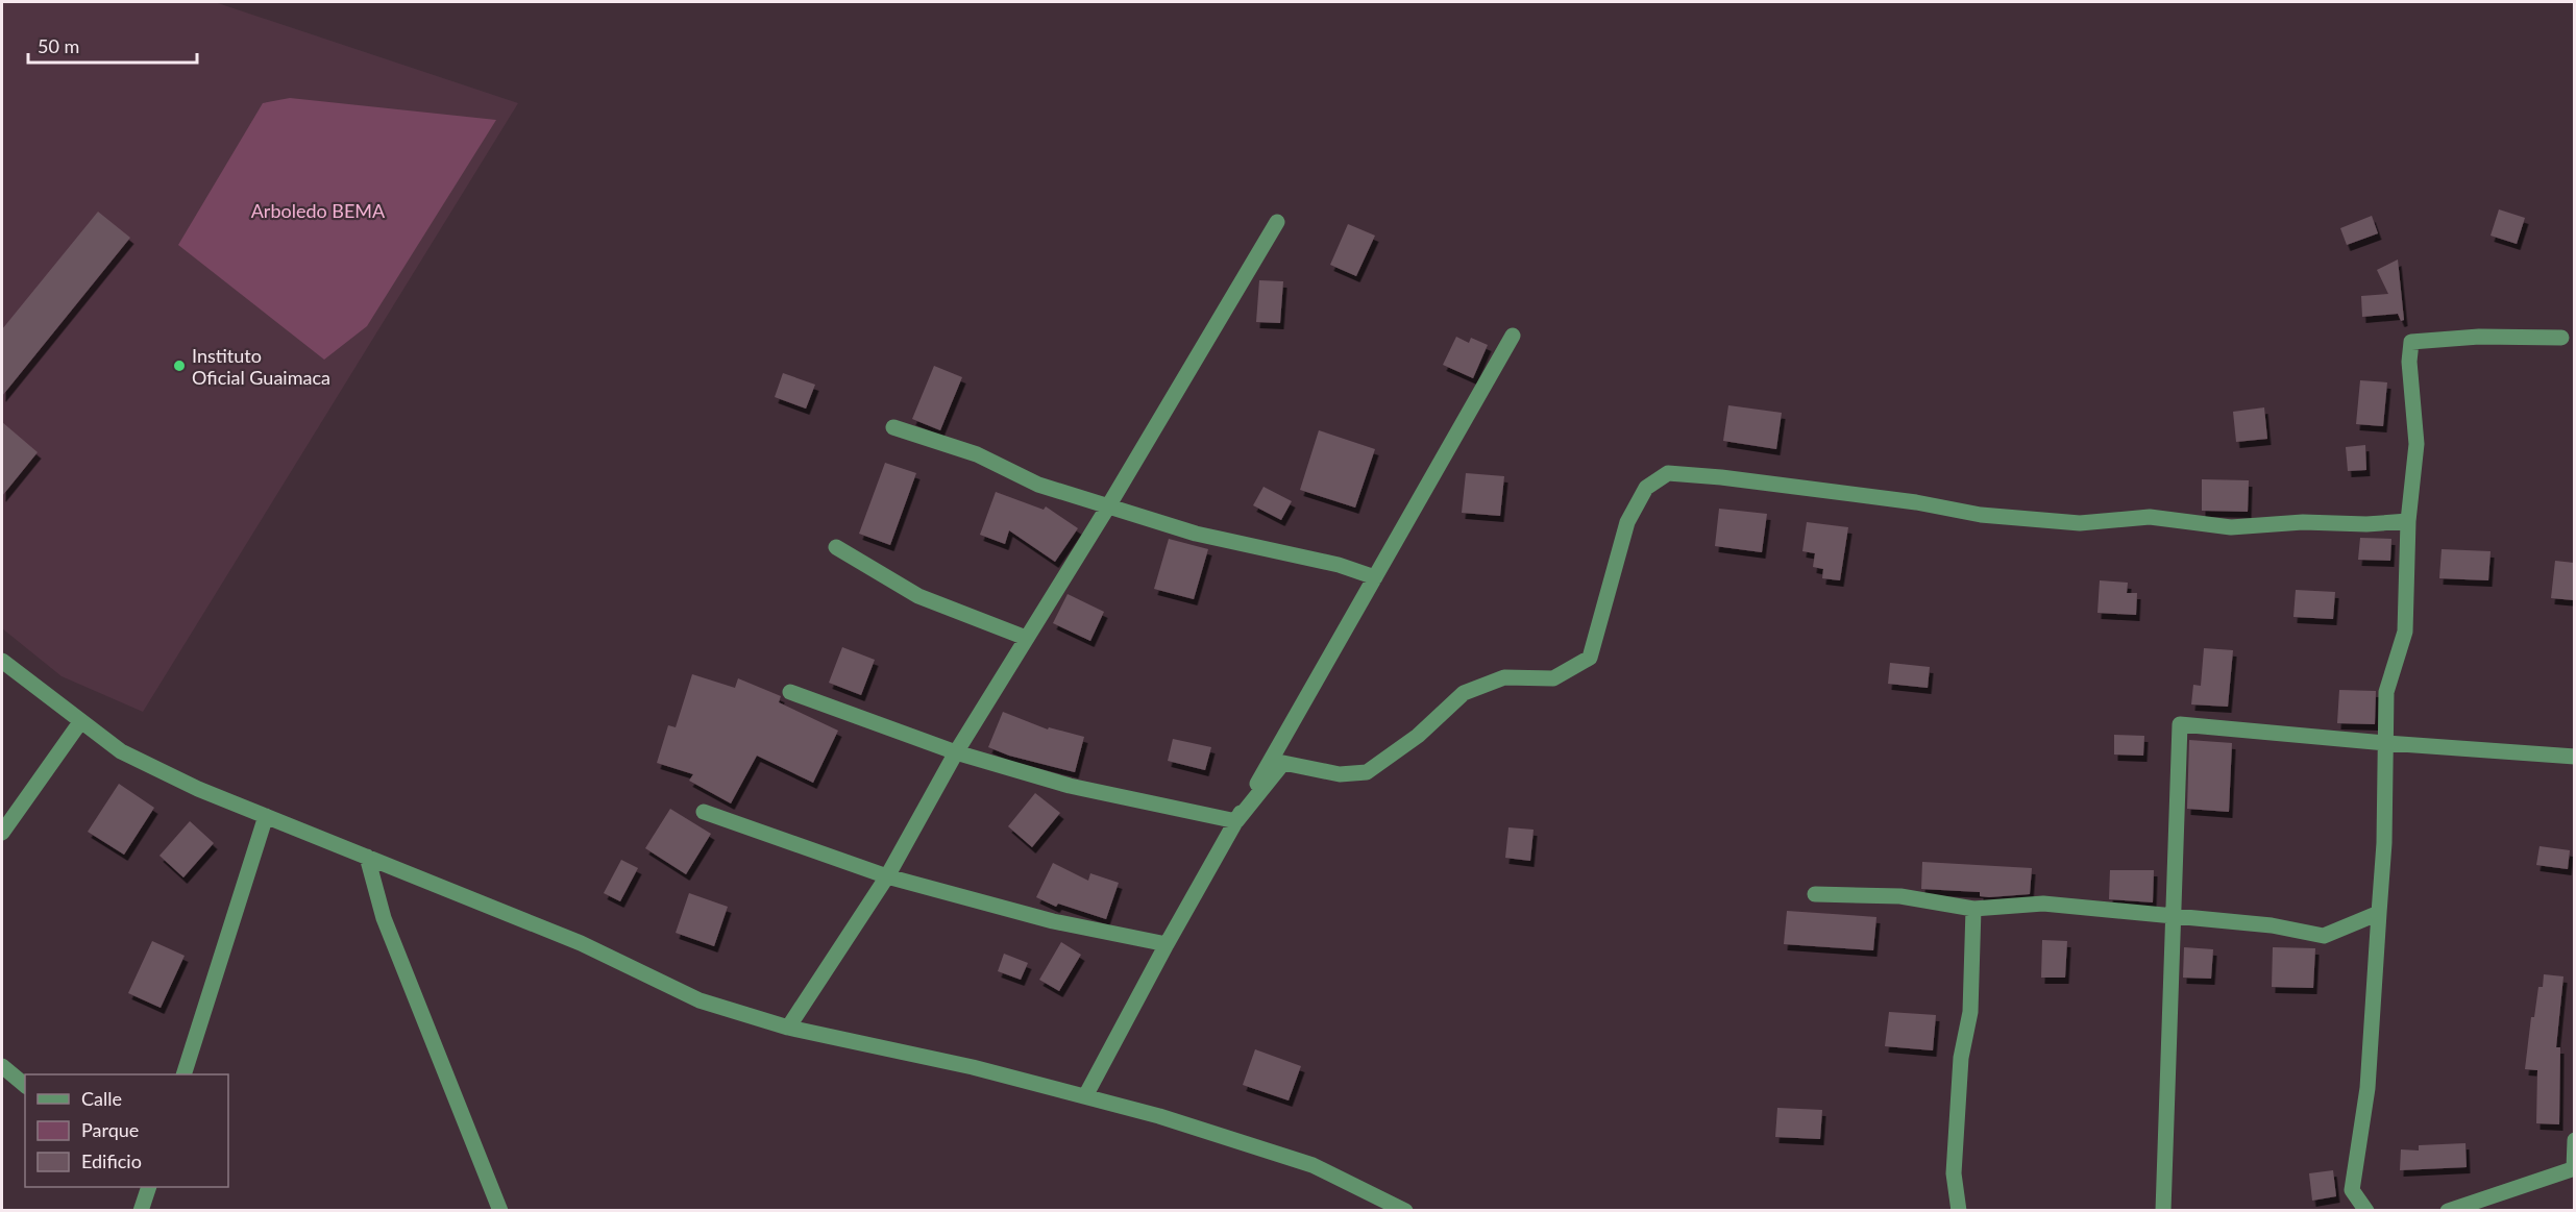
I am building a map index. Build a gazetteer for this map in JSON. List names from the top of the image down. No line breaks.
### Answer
{"parks":["Arboledo BEMA"],"places":["Instituto Oficial Guaimaca"],"legend":["Calle","Parque","Edificio"],"scale_bar":"50 m"}
